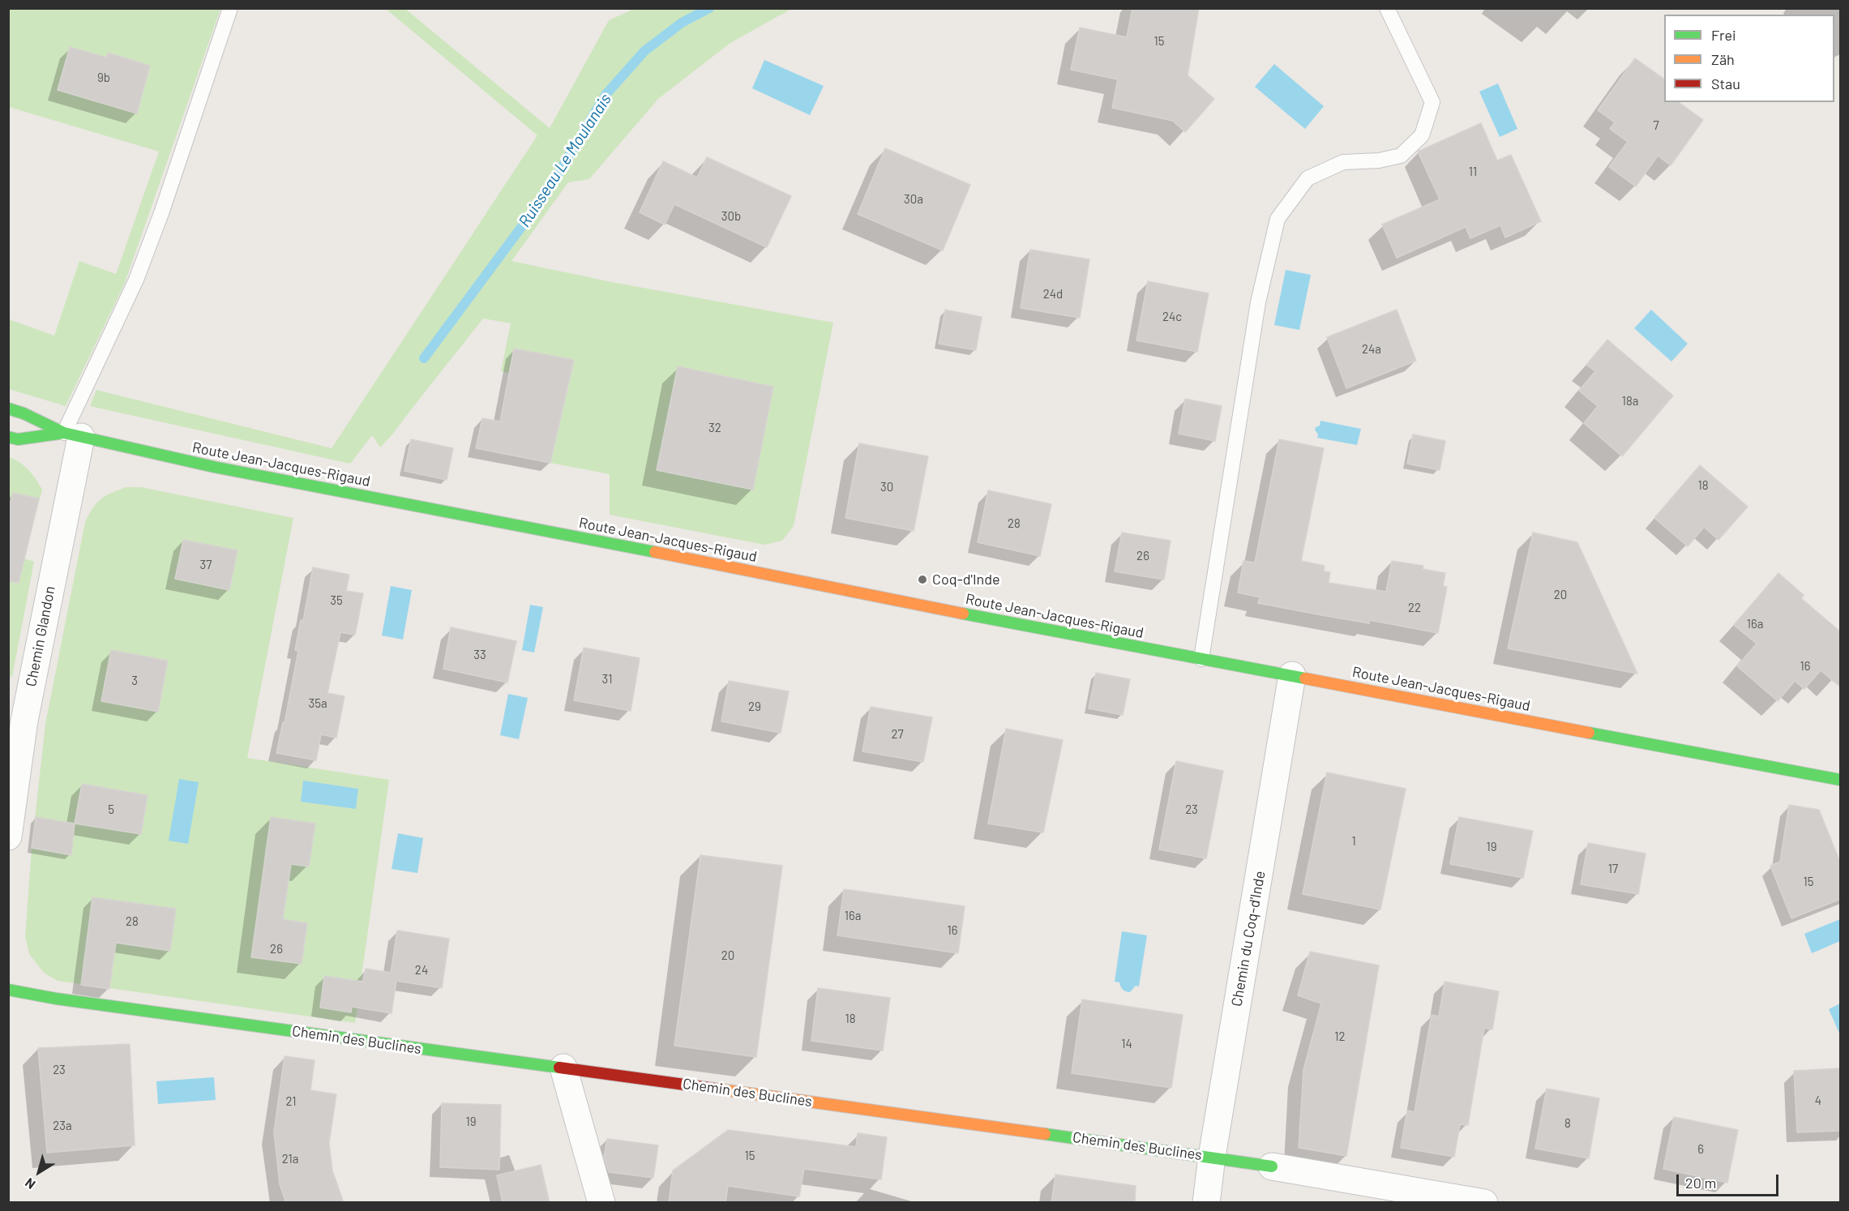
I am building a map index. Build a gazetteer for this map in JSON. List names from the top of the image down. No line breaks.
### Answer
{"streets":{"street":["Route Jean-Jacques-Rigaud","Chemin Glandon","Chemin du Coq-d'Inde","Chemin des Buclines"]},"crossings":[["Route Jean-Jacques-Rigaud","Chemin Glandon"],["Route Jean-Jacques-Rigaud","Chemin du Coq-d'Inde"],["Chemin du Coq-d'Inde","Chemin des Buclines"]],"water":["Ruisseau Le Moulanais"],"places":["Coq-d'Inde"],"house_numbers":["15","9b","7","11","30a","30b","24d","24c","24a","18a","32","18","30","28","26","37","20","35","22","16a","33","16","31","3","35a","29","27","5","23","1","19","17","15","16a","28","16","26","20","24","18","12","14","23","4","21","19","8","23a","6","15","21a"],"legend":["Frei","Zäh","Stau"],"scale_bar":"20 m","north":"bottom left"}
